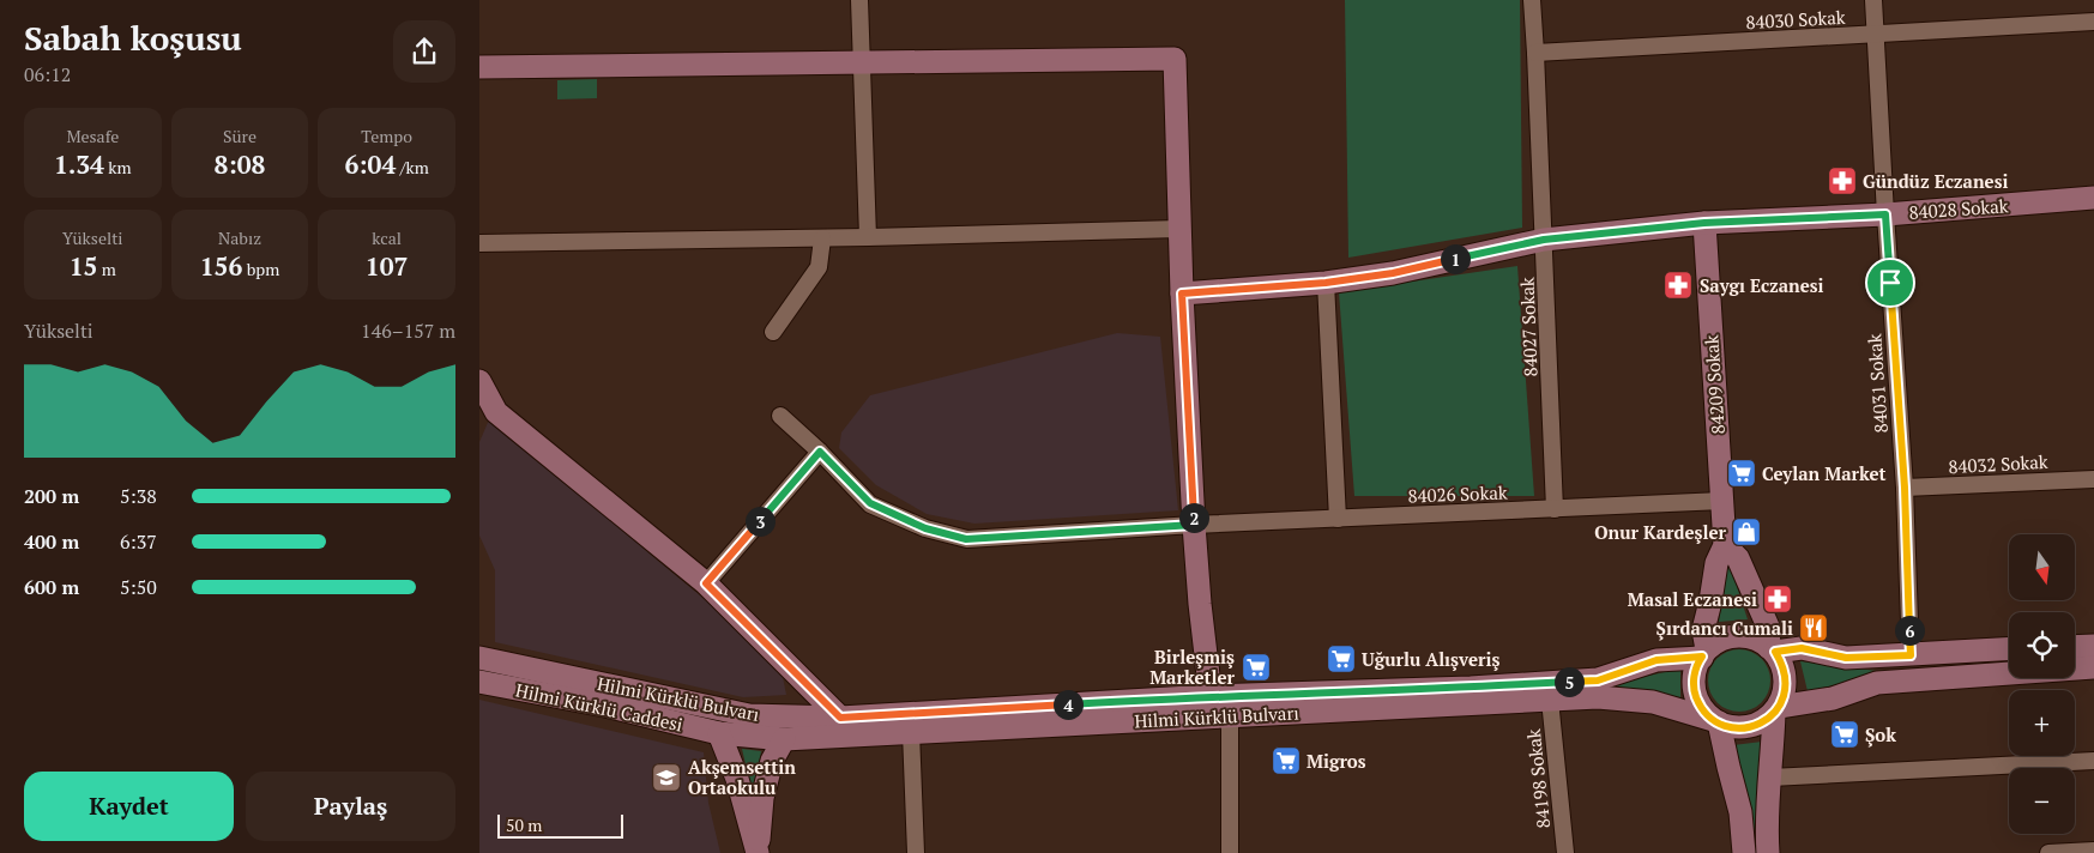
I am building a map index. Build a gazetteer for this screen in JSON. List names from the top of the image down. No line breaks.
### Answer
{"streets":{"main road":["84028 Sokak","84209 Sokak","Hilmi Kürklü Bulvarı","Hilmi Kürklü Caddesi"],"street":["84030 Sokak","84027 Sokak","84031 Sokak","84032 Sokak","84026 Sokak","84198 Sokak"]},"crossings":[["84030 Sokak","84027 Sokak"],["84030 Sokak","84031 Sokak"],["84028 Sokak","84027 Sokak"],["84028 Sokak","84031 Sokak"],["84028 Sokak","84209 Sokak"],["84027 Sokak","84026 Sokak"],["84031 Sokak","84032 Sokak"],["84209 Sokak","84026 Sokak"],["Hilmi Kürklü Bulvarı","Hilmi Kürklü Caddesi"],["Hilmi Kürklü Bulvarı","84198 Sokak"]],"places":{"pharmacy":["Gündüz Eczanesi","Saygı Eczanesi","Masal Eczanesi"],"supermarket":["Ceylan Market","Uğurlu Alışveriş","Birleşmiş Marketler","Şok","Migros"],"shop":["Onur Kardeşler"],"restaurant":["Şırdancı Cumali"],"school or university":["Akşemsettin Ortaokulu"]},"scale_bar":"50 m","north":"bottom","page":{"heading":["Sabah koşusu","06:12"],"stats":[["Mesafe","1.34 km"],["Süre","8:08"],["Tempo","6:04 /km"],["Yükselti","15 m"],["Nabız","156 bpm"],["kcal","107"]],"pins":["1","2","3","6","5","4"],"chart":["Yükselti","146–157 m"],"list":[{"name":"200 m","note":"5:38"},{"name":"400 m","note":"6:37"},{"name":"600 m","note":"5:50"}],"map_buttons":["+","−"],"buttons":["Kaydet","Paylaş"],"scale":"50 m"}}
